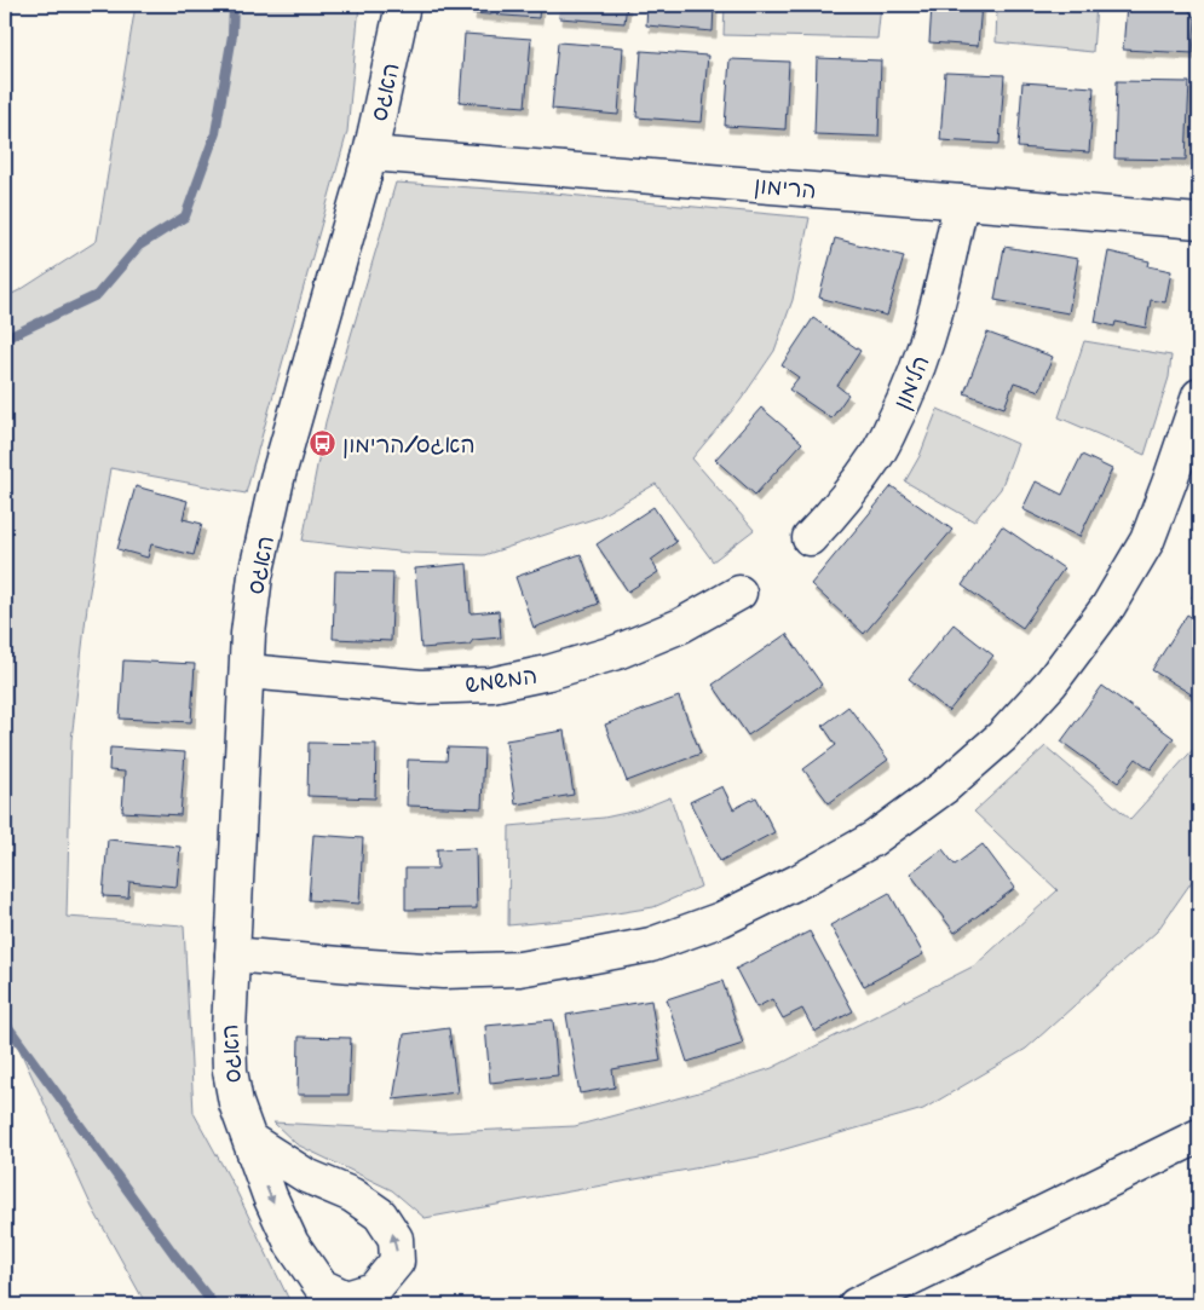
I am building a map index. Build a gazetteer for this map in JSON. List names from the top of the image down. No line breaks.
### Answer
{"streets":{"street":["האגס","הרימון","הלימון","המשמש"]},"crossings":[["האגס","הרימון"],["האגס","המשמש"],["הרימון","הלימון"]],"places":{"bus stop":["האגס/הרימון"]}}
